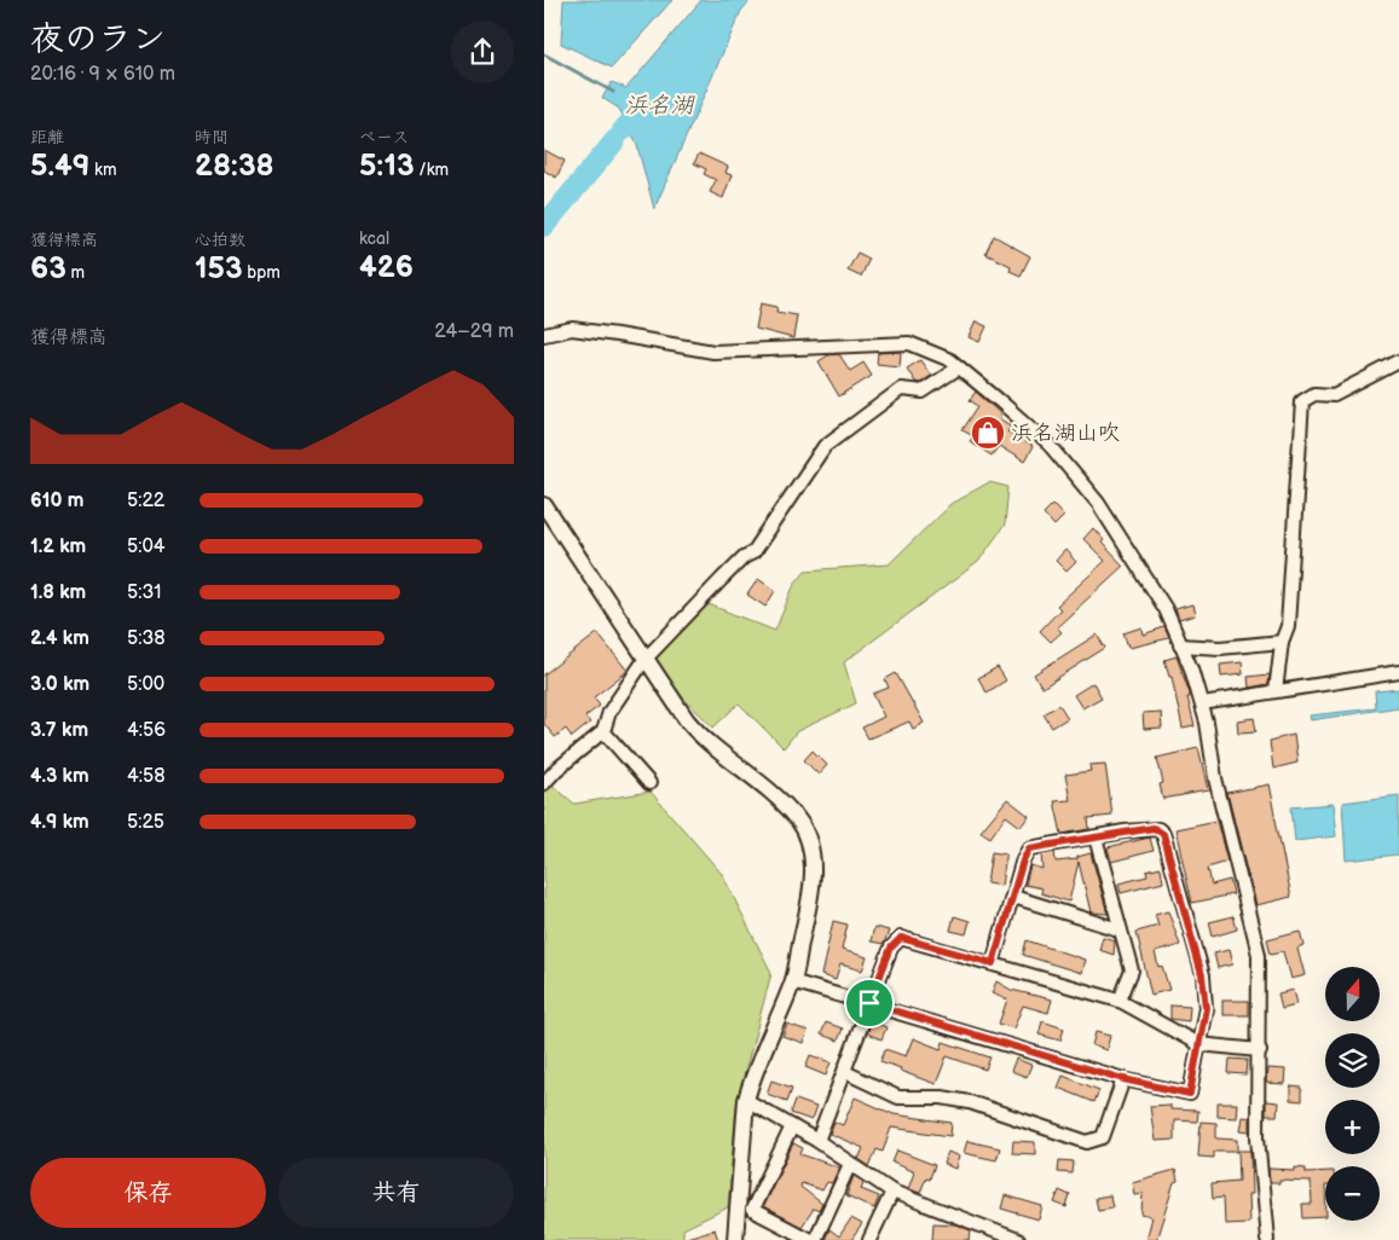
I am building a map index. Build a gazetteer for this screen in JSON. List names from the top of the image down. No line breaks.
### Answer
{"water":["浜名湖"],"places":{"shop":["浜名湖山吹"]},"north":"top","page":{"heading":["夜のラン","20:16 · 9 × 610 m"],"stats":[["距離","5.49 km"],["時間","28:38"],["ペース","5:13 /km"],["獲得標高","63 m"],["心拍数","153 bpm"],["kcal","426"]],"chart":["獲得標高","24–29 m"],"list":[{"name":"610 m","note":"5:22"},{"name":"1.2 km","note":"5:04"},{"name":"1.8 km","note":"5:31"},{"name":"2.4 km","note":"5:38"},{"name":"3.0 km","note":"5:00"},{"name":"3.7 km","note":"4:56"},{"name":"4.3 km","note":"4:58"},{"name":"4.9 km","note":"5:25"}],"map_buttons":["+","−"],"buttons":["保存","共有"]}}
